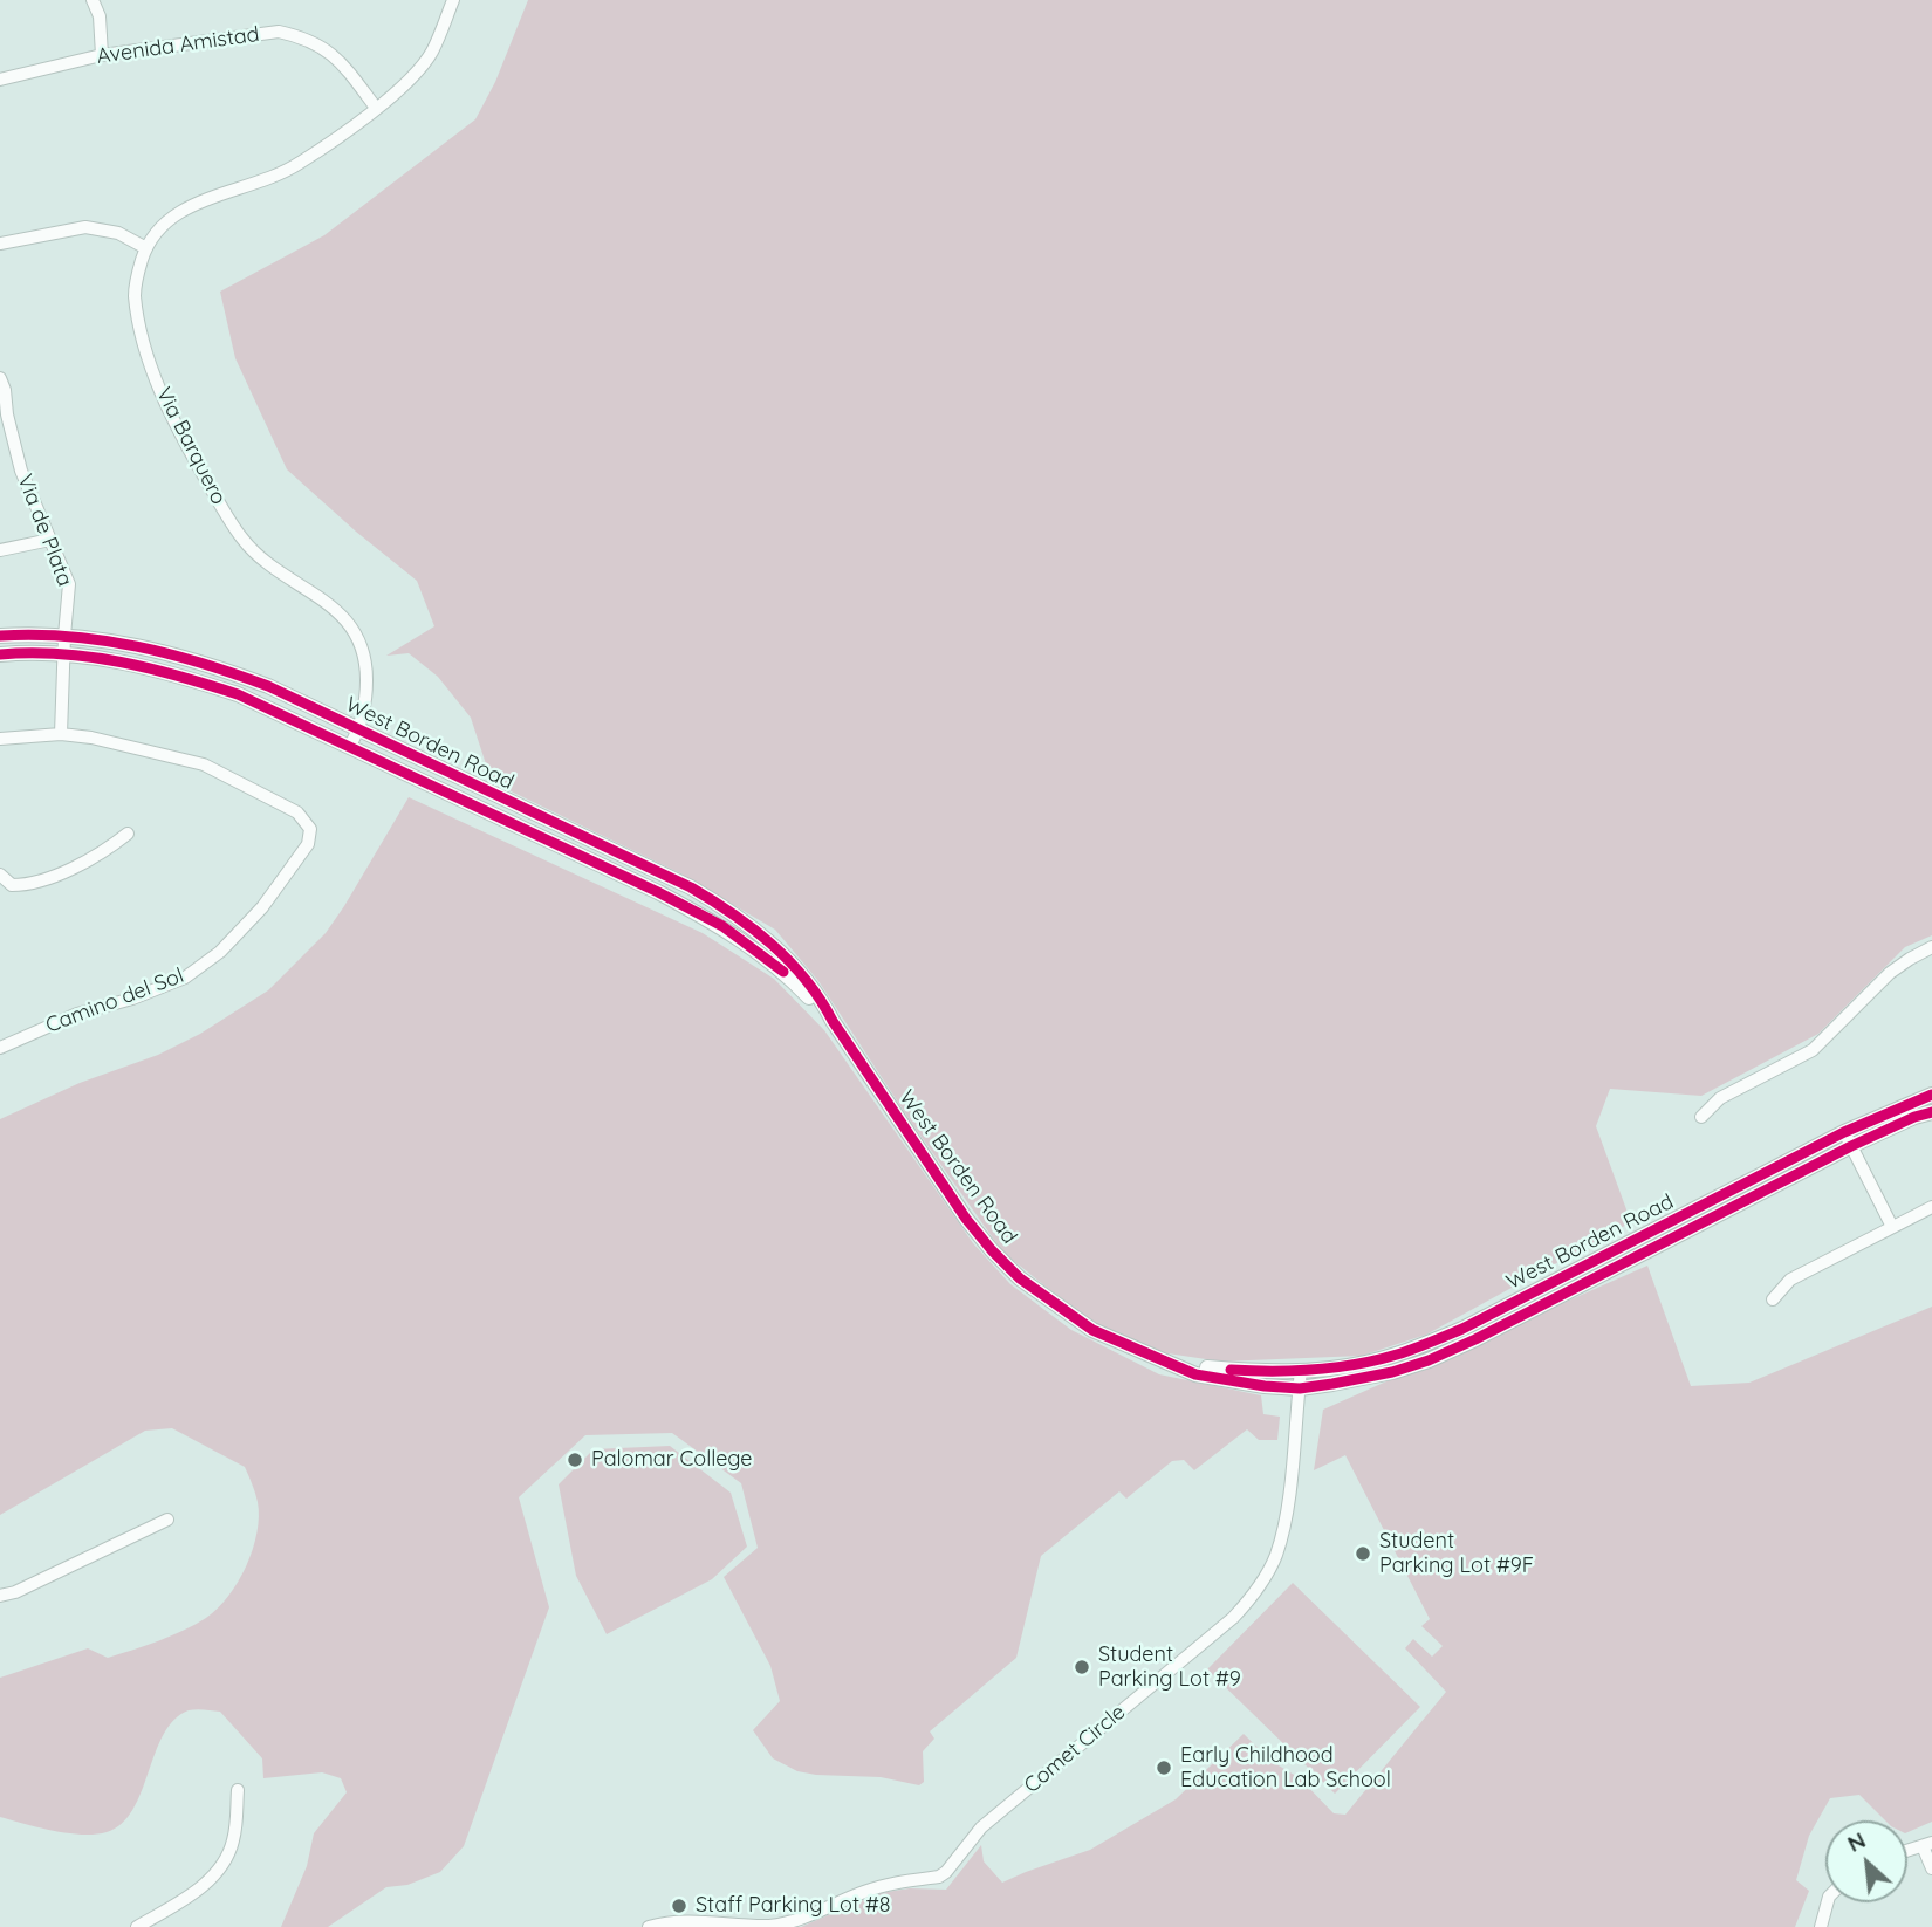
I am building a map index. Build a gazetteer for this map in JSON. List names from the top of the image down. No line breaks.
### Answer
{"streets":{"main road":["West Borden Road"],"street":["Avenida Amistad","Via Barquero","Via de Plata","Camino del Sol","Comet Circle"]},"crossings":[["Avenida Amistad","Via Barquero"],["Via Barquero","West Borden Road"],["Via de Plata","West Borden Road"],["Via de Plata","Camino del Sol"],["West Borden Road","Comet Circle"]],"places":["Palomar College","Student Parking Lot #9F","Student Parking Lot #9","Early Childhood Education Lab School","Staff Parking Lot #8"],"north":"top left"}
